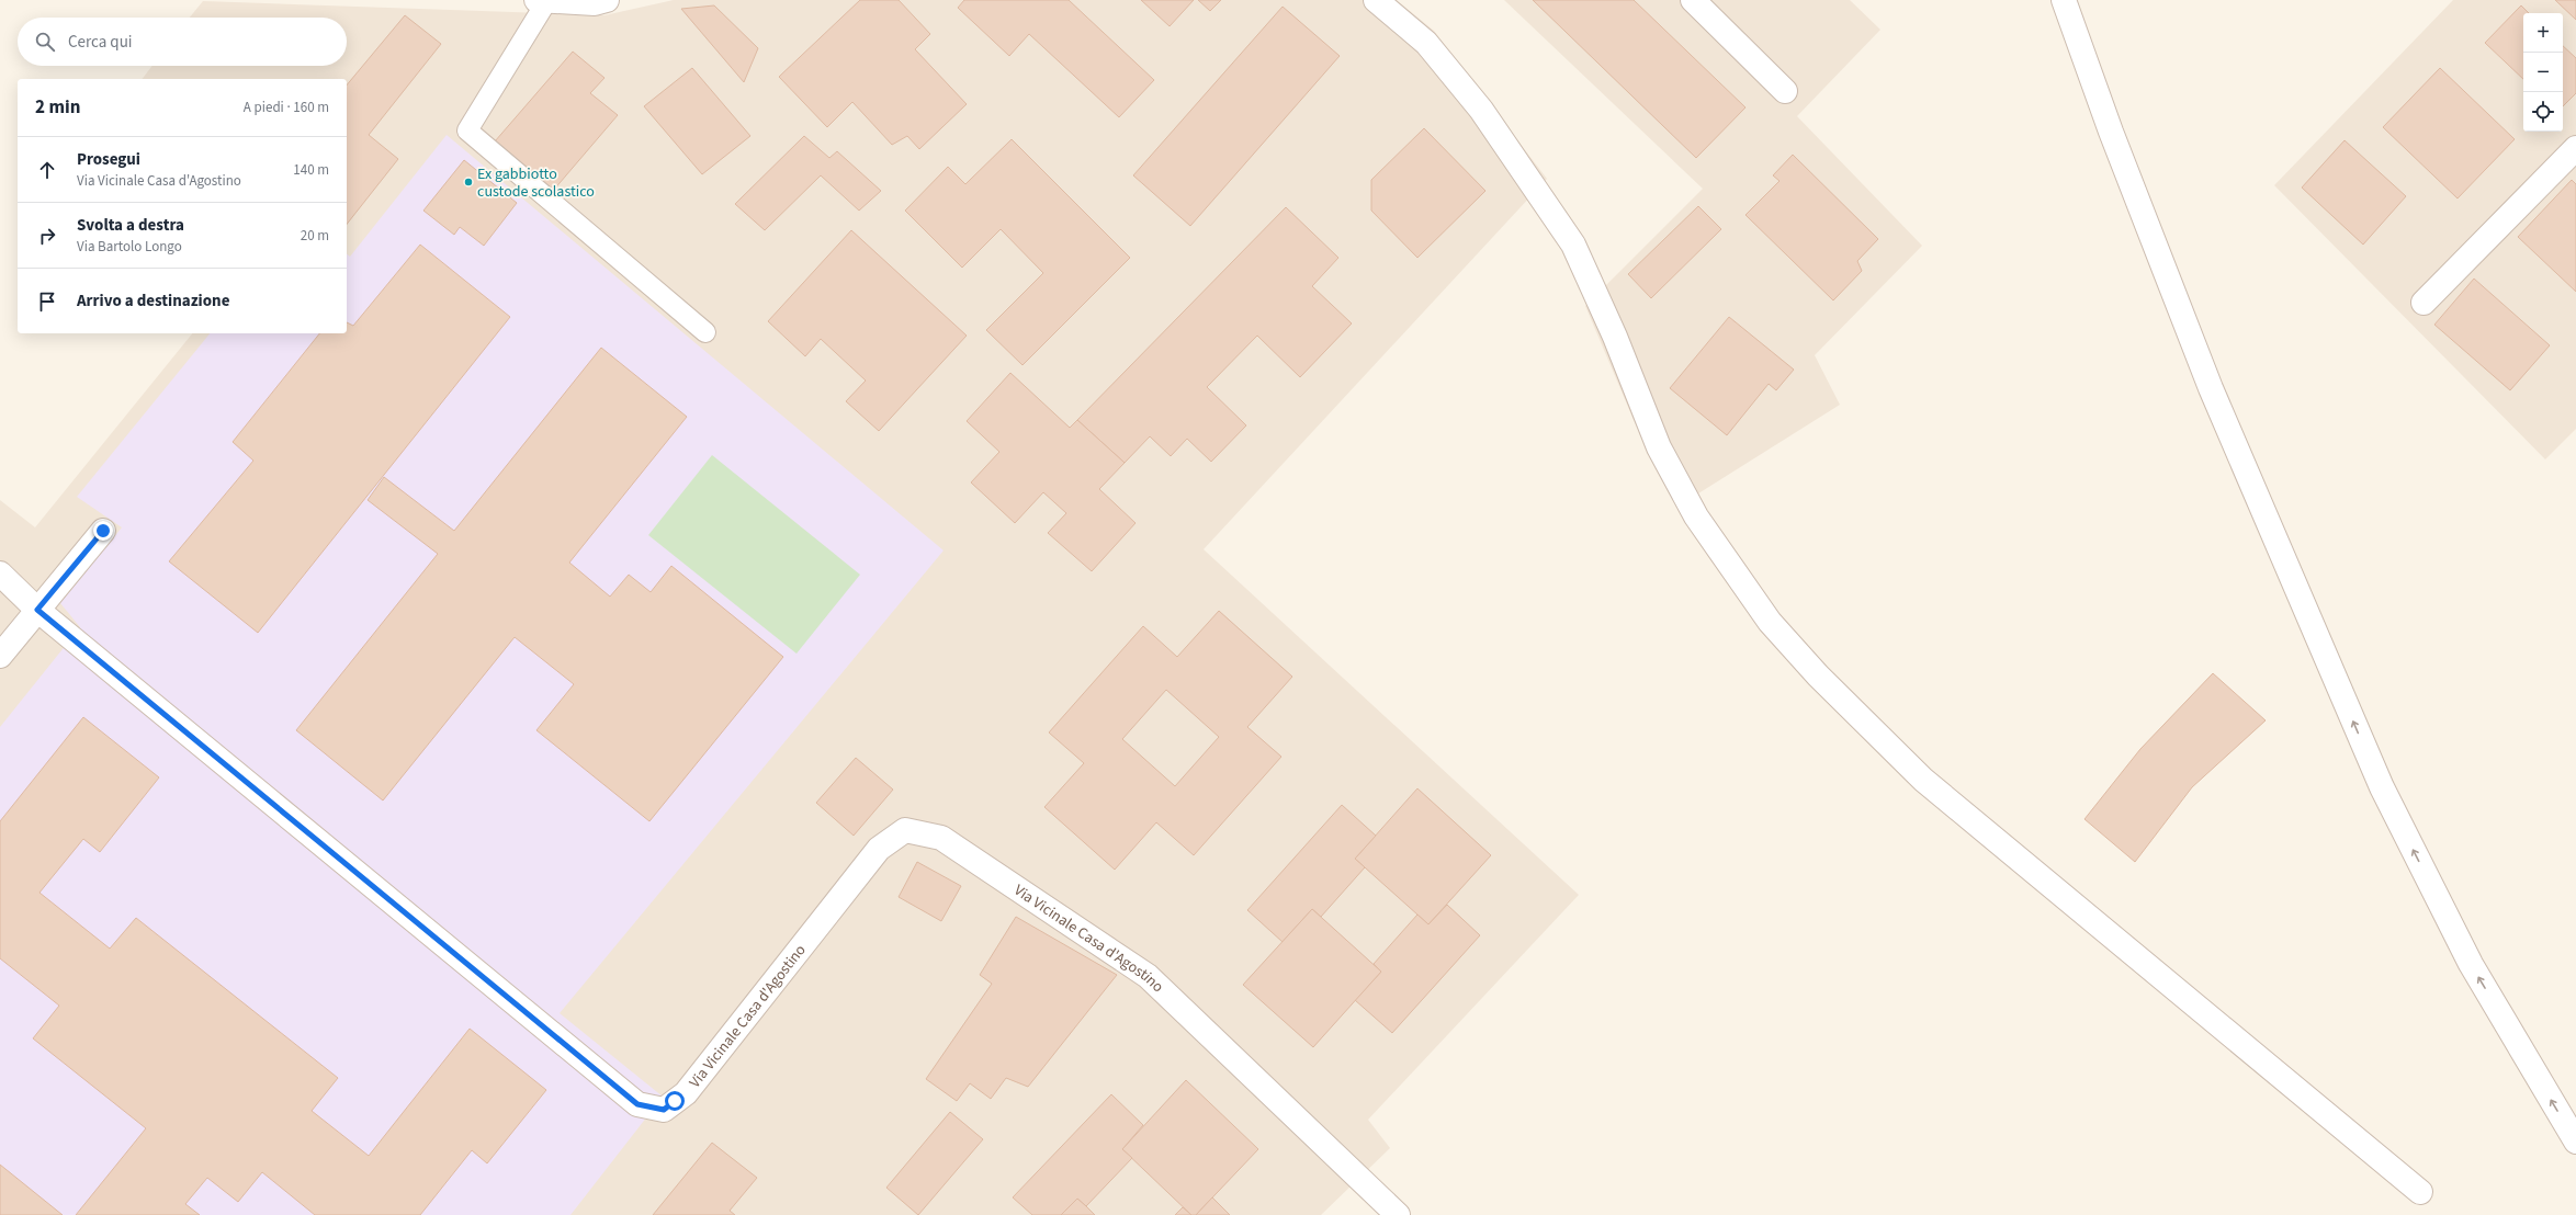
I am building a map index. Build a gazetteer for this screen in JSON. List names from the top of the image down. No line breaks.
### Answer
{"streets":{"street":["Via Vicinale Casa d'Agostino"]},"places":["Ex gabbiotto custode scolastico"],"page":{"map_buttons":["+","−"],"search":"Cerca qui","heading":["2 min","A piedi · 160 m"],"list":[["Prosegui","Via Vicinale Casa d'Agostino","140 m"],["Svolta a destra","Via Bartolo Longo","20 m"],"Arrivo a destinazione"]}}
